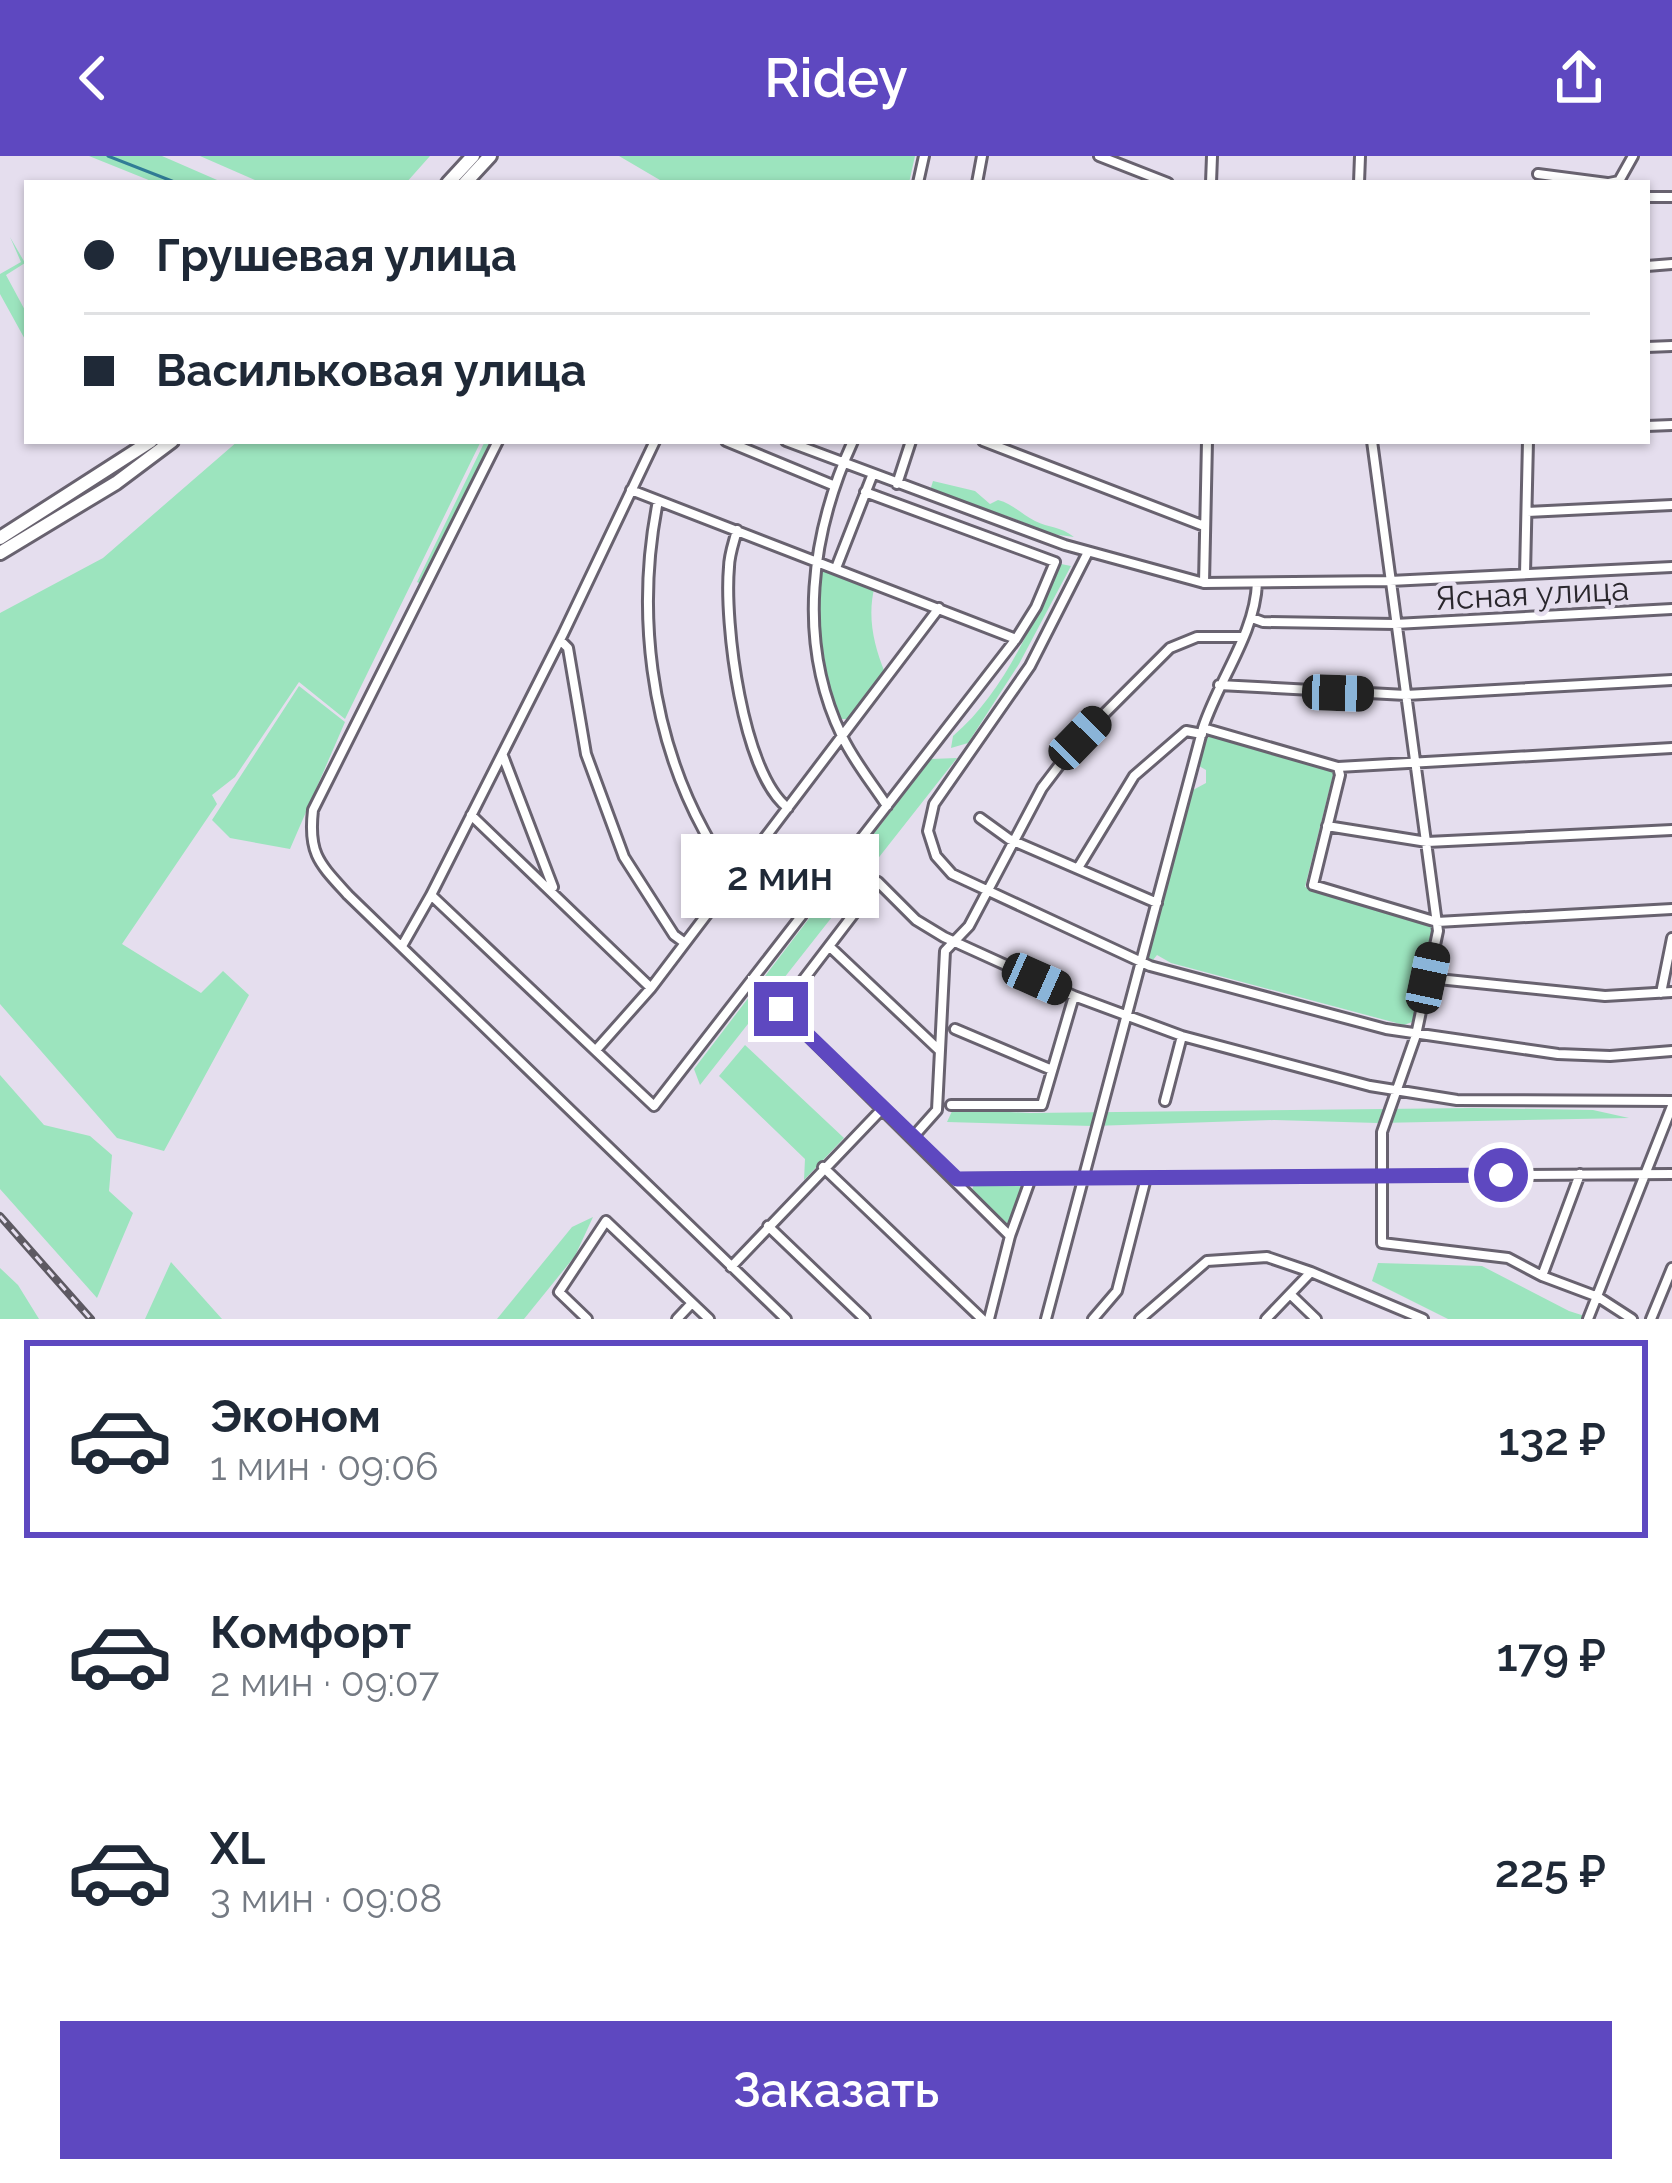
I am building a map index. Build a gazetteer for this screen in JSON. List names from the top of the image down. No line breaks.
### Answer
{"streets":{"street":["Ясная улица"]},"page":{"header":"Ridey","banner":["Грушевая улица","Васильковая улица"],"bubble":"2 мин","list":[{"name":"Эконом","note":"1 мин · 09:06","value":"132 ₽"},{"name":"Комфорт","note":"2 мин · 09:07","value":"179 ₽"},{"name":"XL","note":"3 мин · 09:08","value":"225 ₽"}],"buttons":"Заказать"}}
